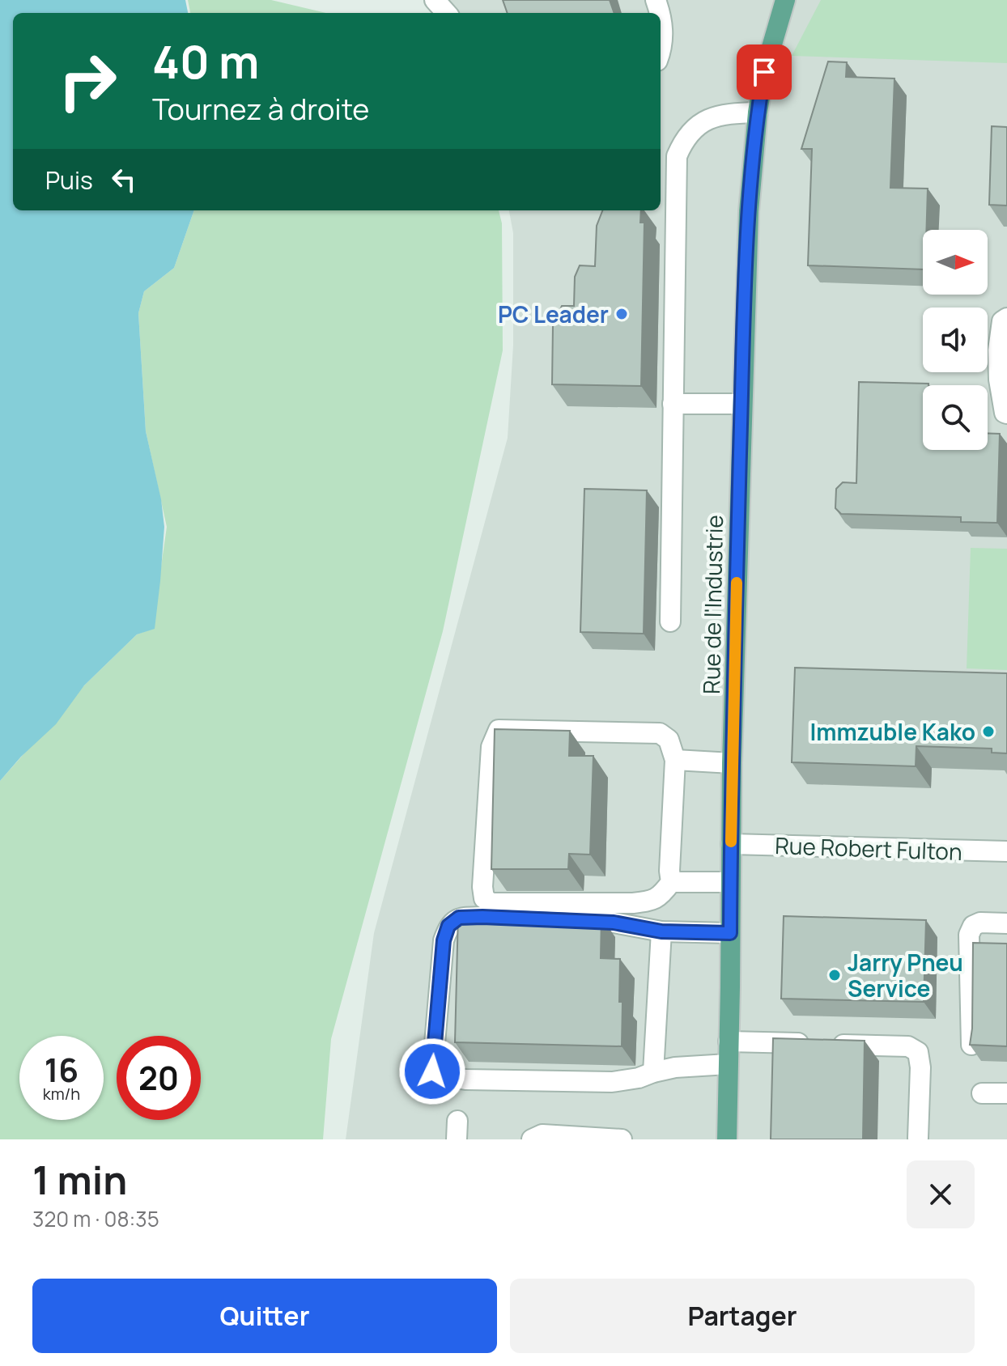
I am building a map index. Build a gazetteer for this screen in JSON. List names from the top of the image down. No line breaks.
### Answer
{"streets":{"main road":["Rue de l'Industrie"],"street":["Rue Robert Fulton"]},"crossings":[["Rue de l'Industrie","Rue Robert Fulton"]],"places":["PC Leader","Immzuble Kako","Jarry Pneu Service"],"north":"right","page":{"turn":["40 m","Tournez à droite"],"then":"Puis","speed":"16 km/h","limit":"20","heading":["1 min","320 m · 08:35"],"buttons":["Quitter","Partager"]}}
